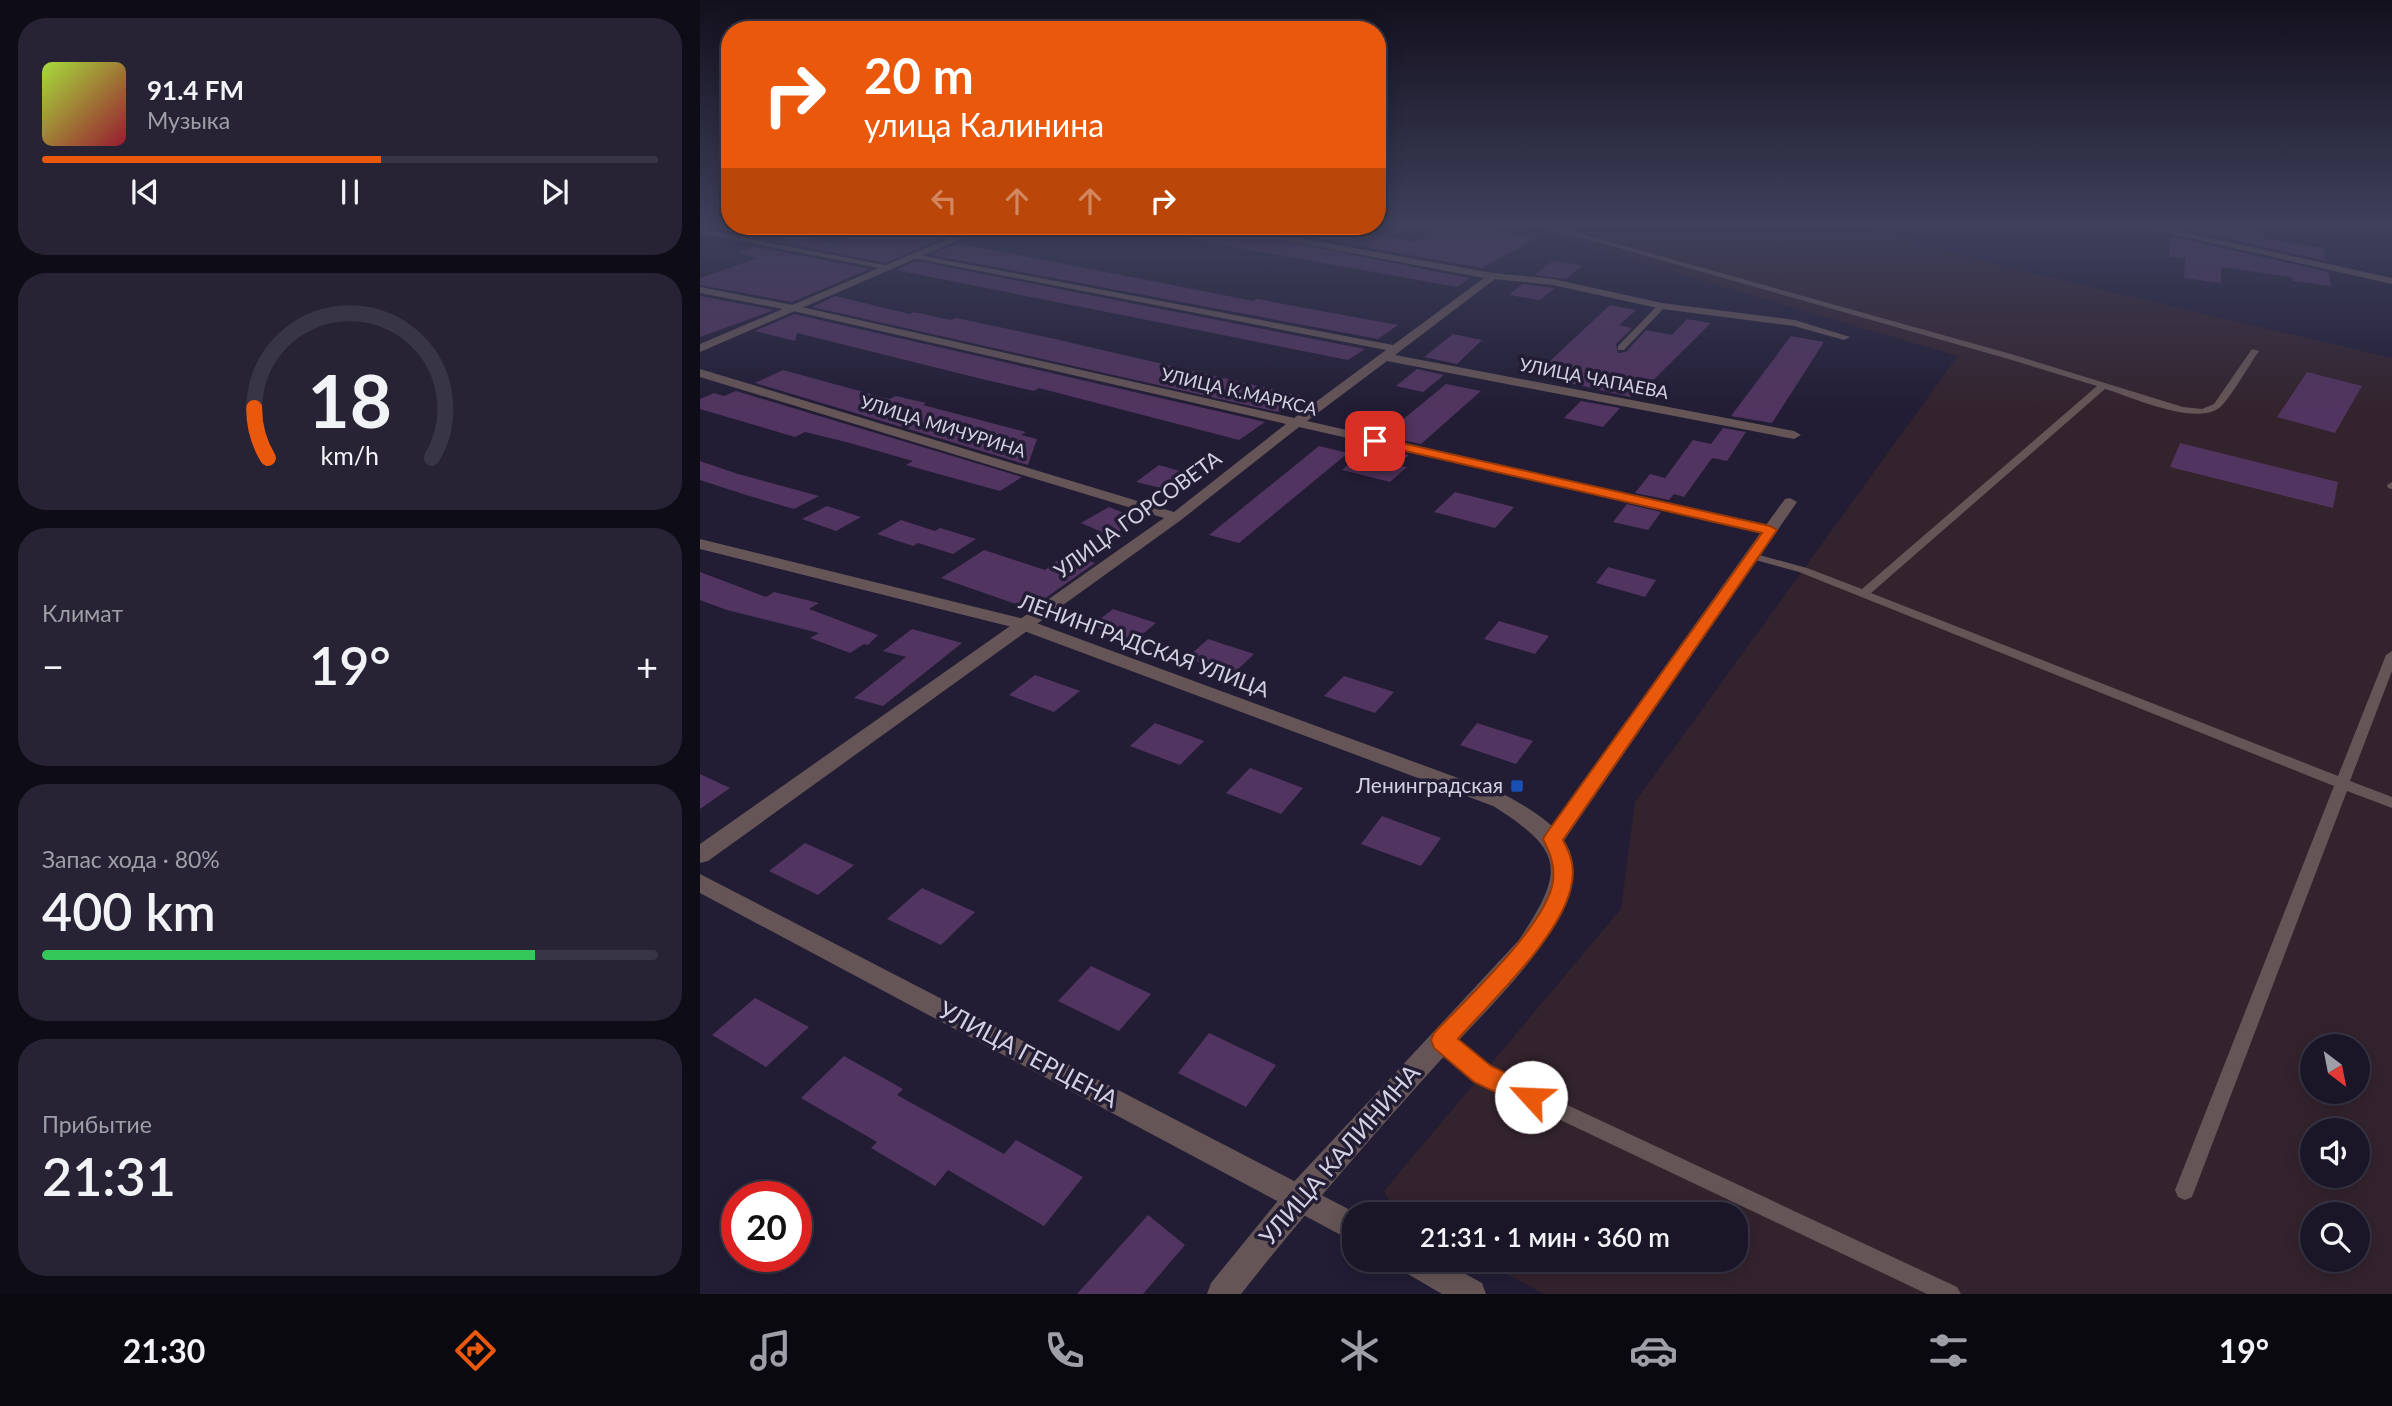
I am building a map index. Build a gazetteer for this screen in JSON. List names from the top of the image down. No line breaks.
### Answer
{"streets":{"street":["УЛИЦА ЧАПАЕВА","УЛИЦА К.МАРКСА","УЛИЦА МИЧУРИНА","УЛИЦА ГОРСОВЕТА","ЛЕНИНГРАДСКАЯ УЛИЦА","УЛИЦА ГЕРЦЕНА","УЛИЦА КАЛИНИНА"]},"crossings":[["УЛИЦА ЧАПАЕВА","УЛИЦА ГОРСОВЕТА"],["УЛИЦА К.МАРКСА","УЛИЦА ГОРСОВЕТА"],["УЛИЦА МИЧУРИНА","УЛИЦА ГОРСОВЕТА"],["УЛИЦА ГОРСОВЕТА","ЛЕНИНГРАДСКАЯ УЛИЦА"],["ЛЕНИНГРАДСКАЯ УЛИЦА","УЛИЦА КАЛИНИНА"],["УЛИЦА ГЕРЦЕНА","УЛИЦА КАЛИНИНА"]],"places":{"transit":["Ленинградская"]},"north":"bottom right","page":{"turn":["20 m","улица Калинина"],"song":["91.4 FM","Музыка"],"tile":["Климат",["Запас хода · 80%","400 km"],["Прибытие","21:31"]],"heat":["−","19°","+"],"limit":"20","trip":"21:31 · 1 мин · 360 m","tabs":["21:30","19°"],"gauge":["18","km/h"]}}
